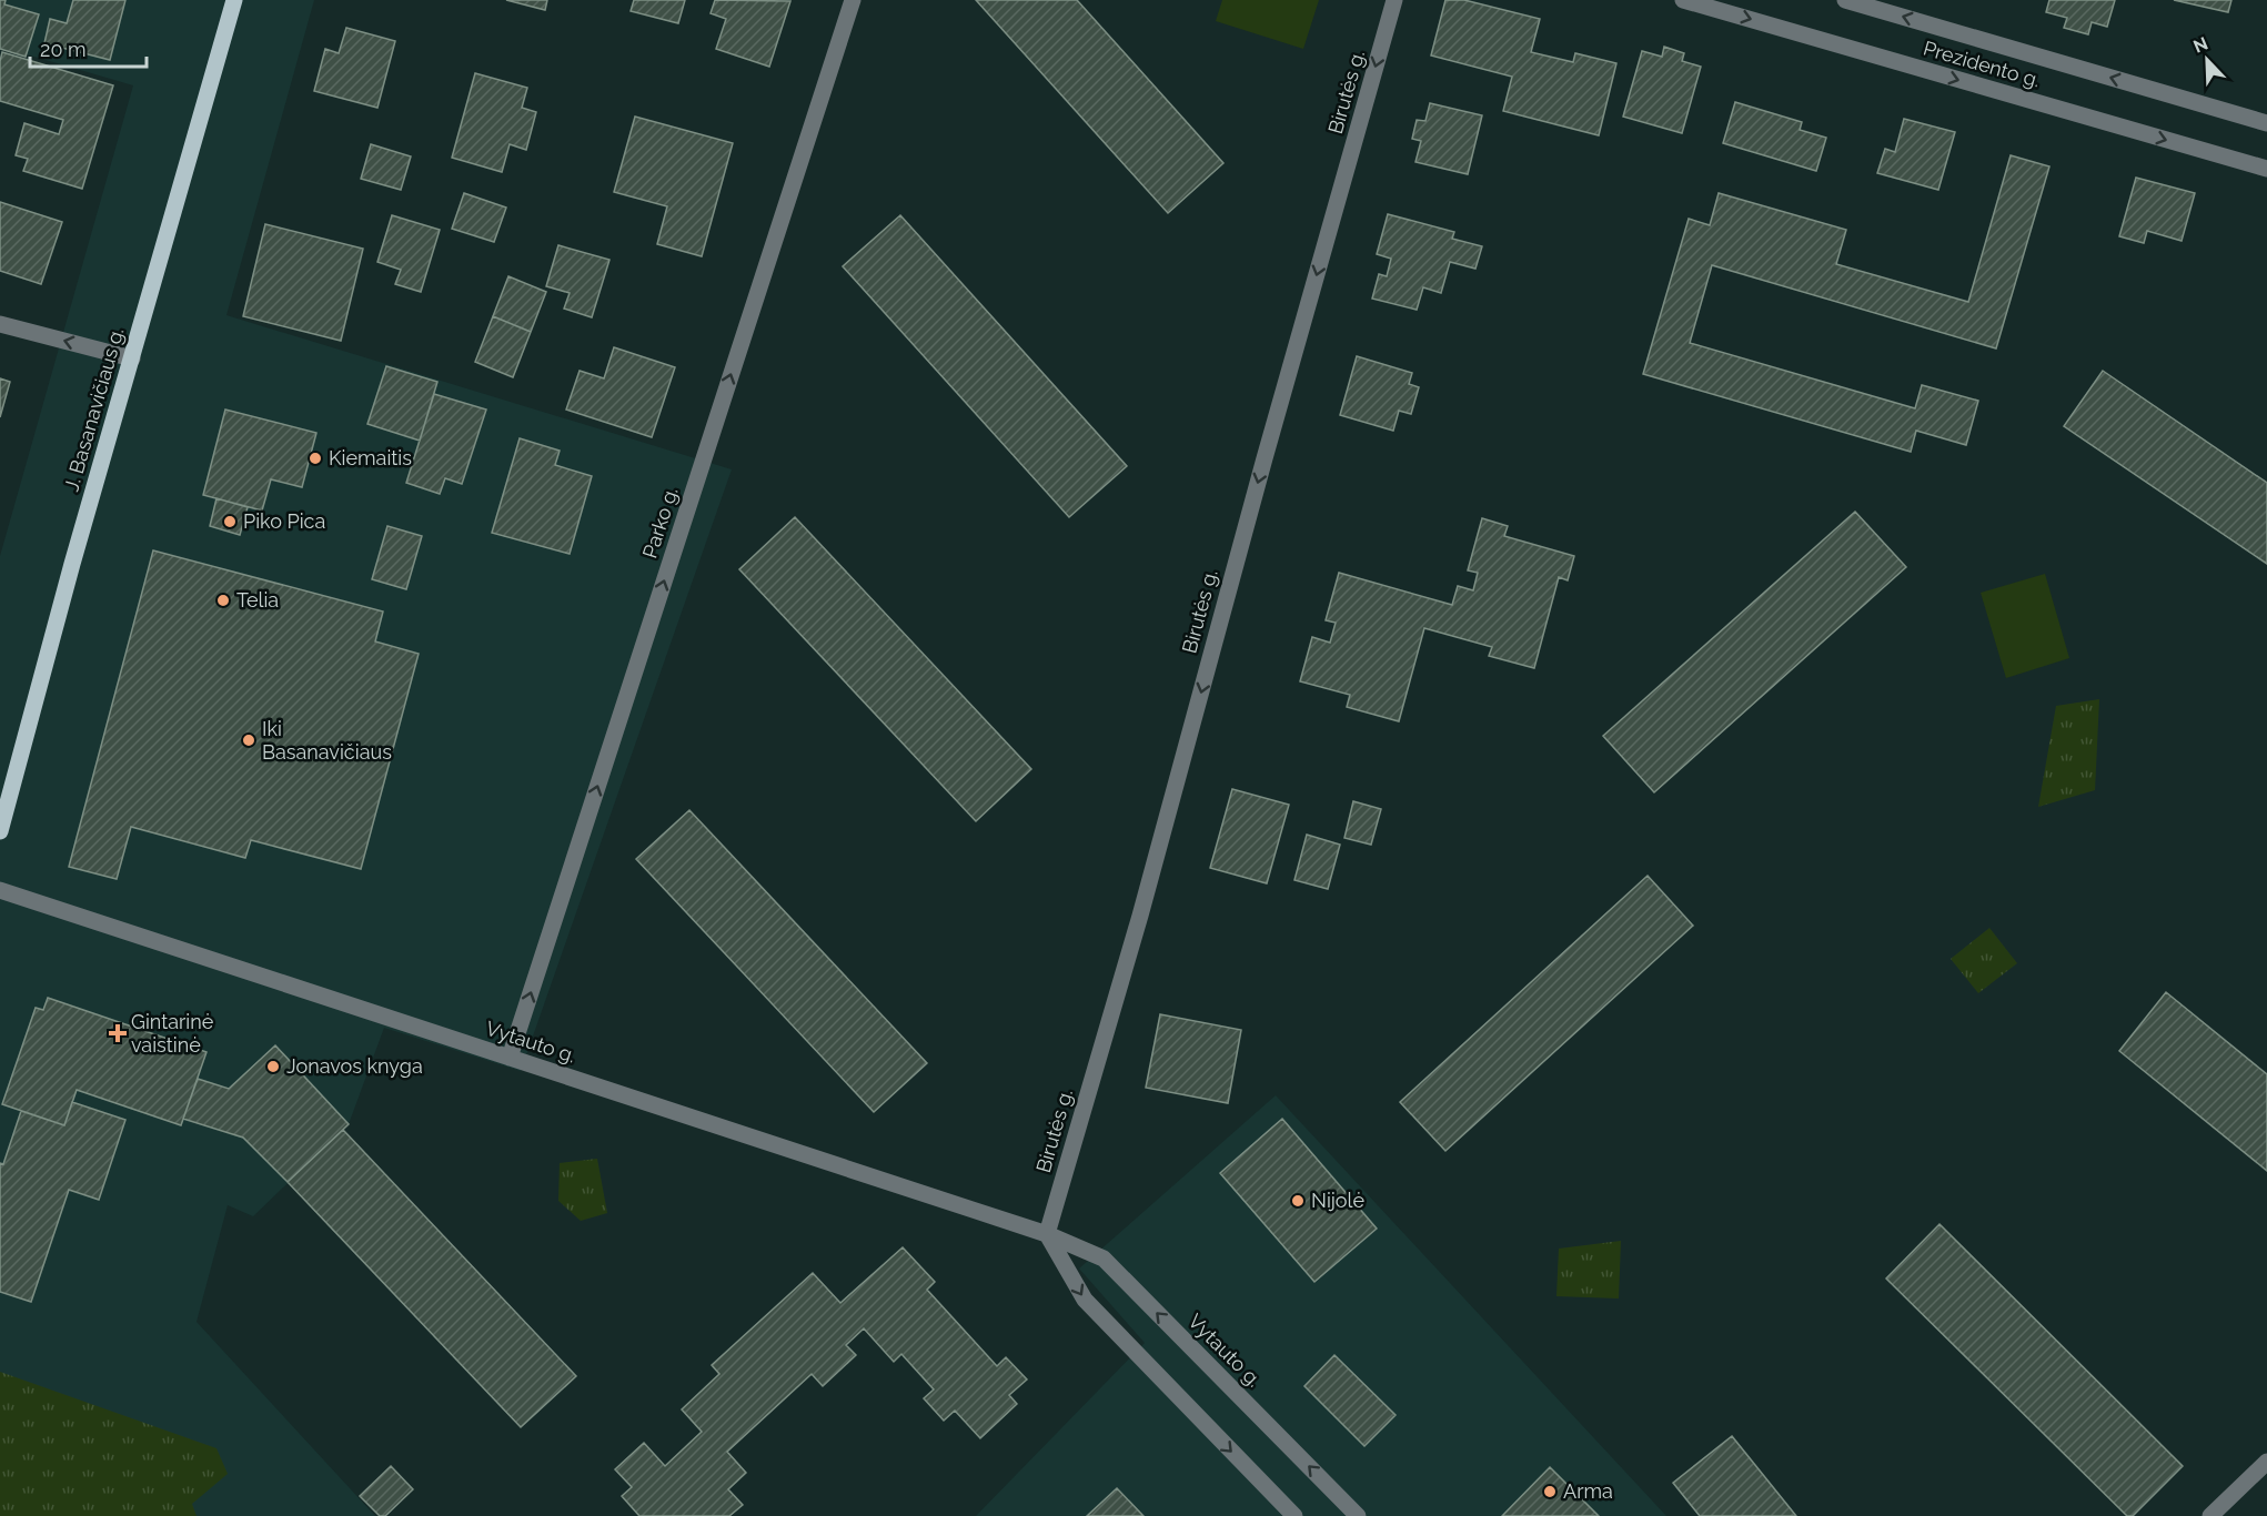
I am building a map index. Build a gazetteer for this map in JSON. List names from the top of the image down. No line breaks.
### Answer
{"streets":{"main road":["J. Basanavičiaus g."],"street":["Prezidento g.","Birutės g.","Parko g.","Vytauto g."]},"crossings":[["Birutės g.","Vytauto g."],["Parko g.","Vytauto g."]],"one_way":["Birutės g.","Parko g."],"places":{"other":["Kiemaitis","Piko Pica","Telia","Iki Basanavičiaus","Jonavos knyga","Nijolė","Arma"],"health":["Gintarinė vaistinė"]},"scale_bar":"20 m","north":"top left"}
